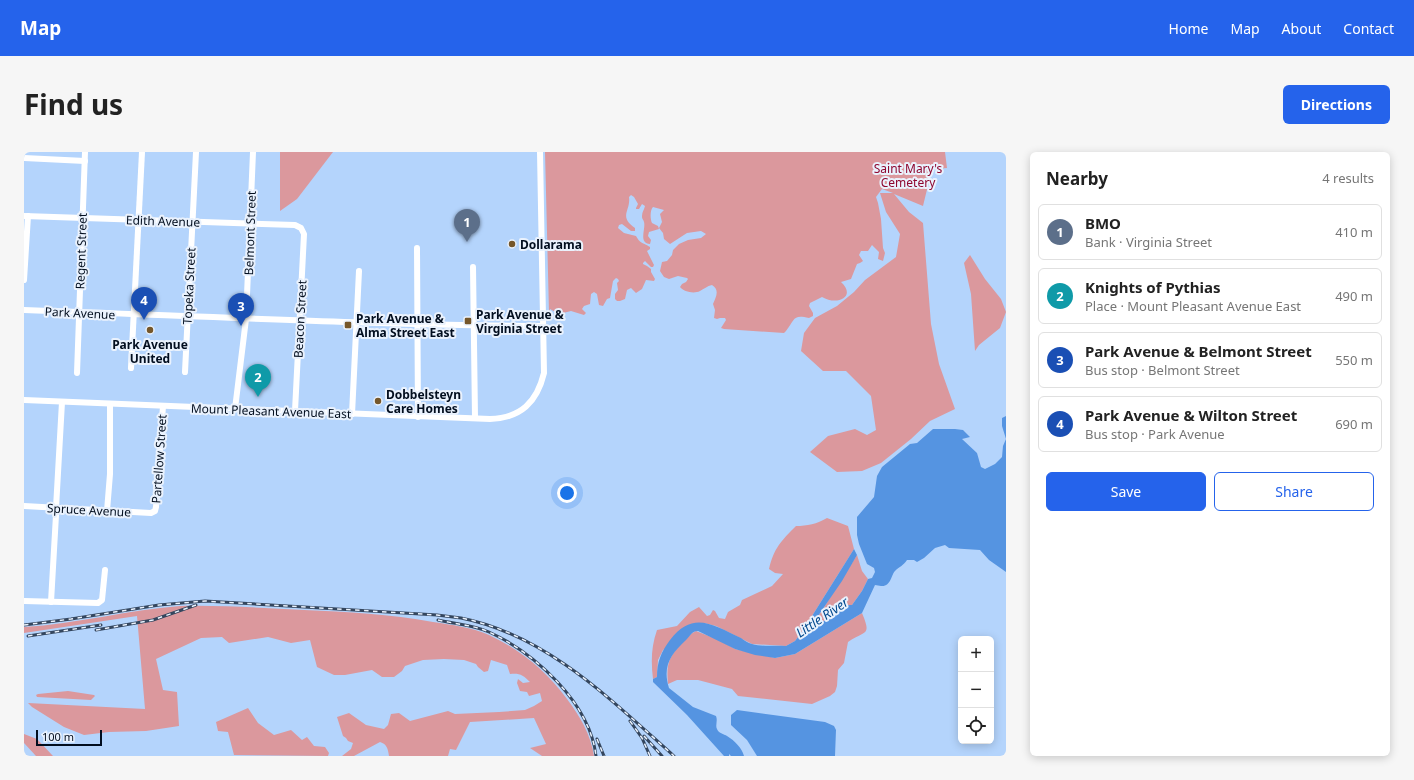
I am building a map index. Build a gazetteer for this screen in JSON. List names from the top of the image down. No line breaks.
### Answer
{"streets":{"street":["Edith Avenue","Belmont Street","Regent Street","Topeka Street","Park Avenue","Beacon Street","Mount Pleasant Avenue East","Partellow Street","Spruce Avenue"]},"crossings":[["Edith Avenue","Belmont Street"],["Edith Avenue","Regent Street"],["Edith Avenue","Topeka Street"],["Edith Avenue","Beacon Street"],["Belmont Street","Park Avenue"],["Belmont Street","Mount Pleasant Avenue East"],["Regent Street","Park Avenue"],["Topeka Street","Park Avenue"],["Park Avenue","Beacon Street"],["Park Avenue","Mount Pleasant Avenue East"],["Beacon Street","Mount Pleasant Avenue East"],["Mount Pleasant Avenue East","Partellow Street"],["Partellow Street","Spruce Avenue"]],"water":["Little River"],"parks":["Saint Mary's Cemetery"],"places":{"other":["Dollarama","Park Avenue United","Dobbelsteyn Care Homes"],"transit":["Park Avenue & Virginia Street","Park Avenue & Alma Street East"]},"scale_bar":"100 m","page":{"header":"Map","nav":["Home","Map","About","Contact"],"title":"Find us","buttons":["Directions",["Save","Share"]],"heading":["Nearby","4 results"],"list":[{"mark":"1","name":"BMO","note":"Bank · Virginia Street","value":"410 m"},{"mark":"2","name":"Knights of Pythias","note":"Place · Mount Pleasant Avenue East","value":"490 m"},{"mark":"3","name":"Park Avenue & Belmont Street","note":"Bus stop · Belmont Street","value":"550 m"},{"mark":"4","name":"Park Avenue & Wilton Street","note":"Bus stop · Park Avenue","value":"690 m"}],"pins":["1","4","3","2"],"map_buttons":["+","−"],"scale":"100 m"}}
